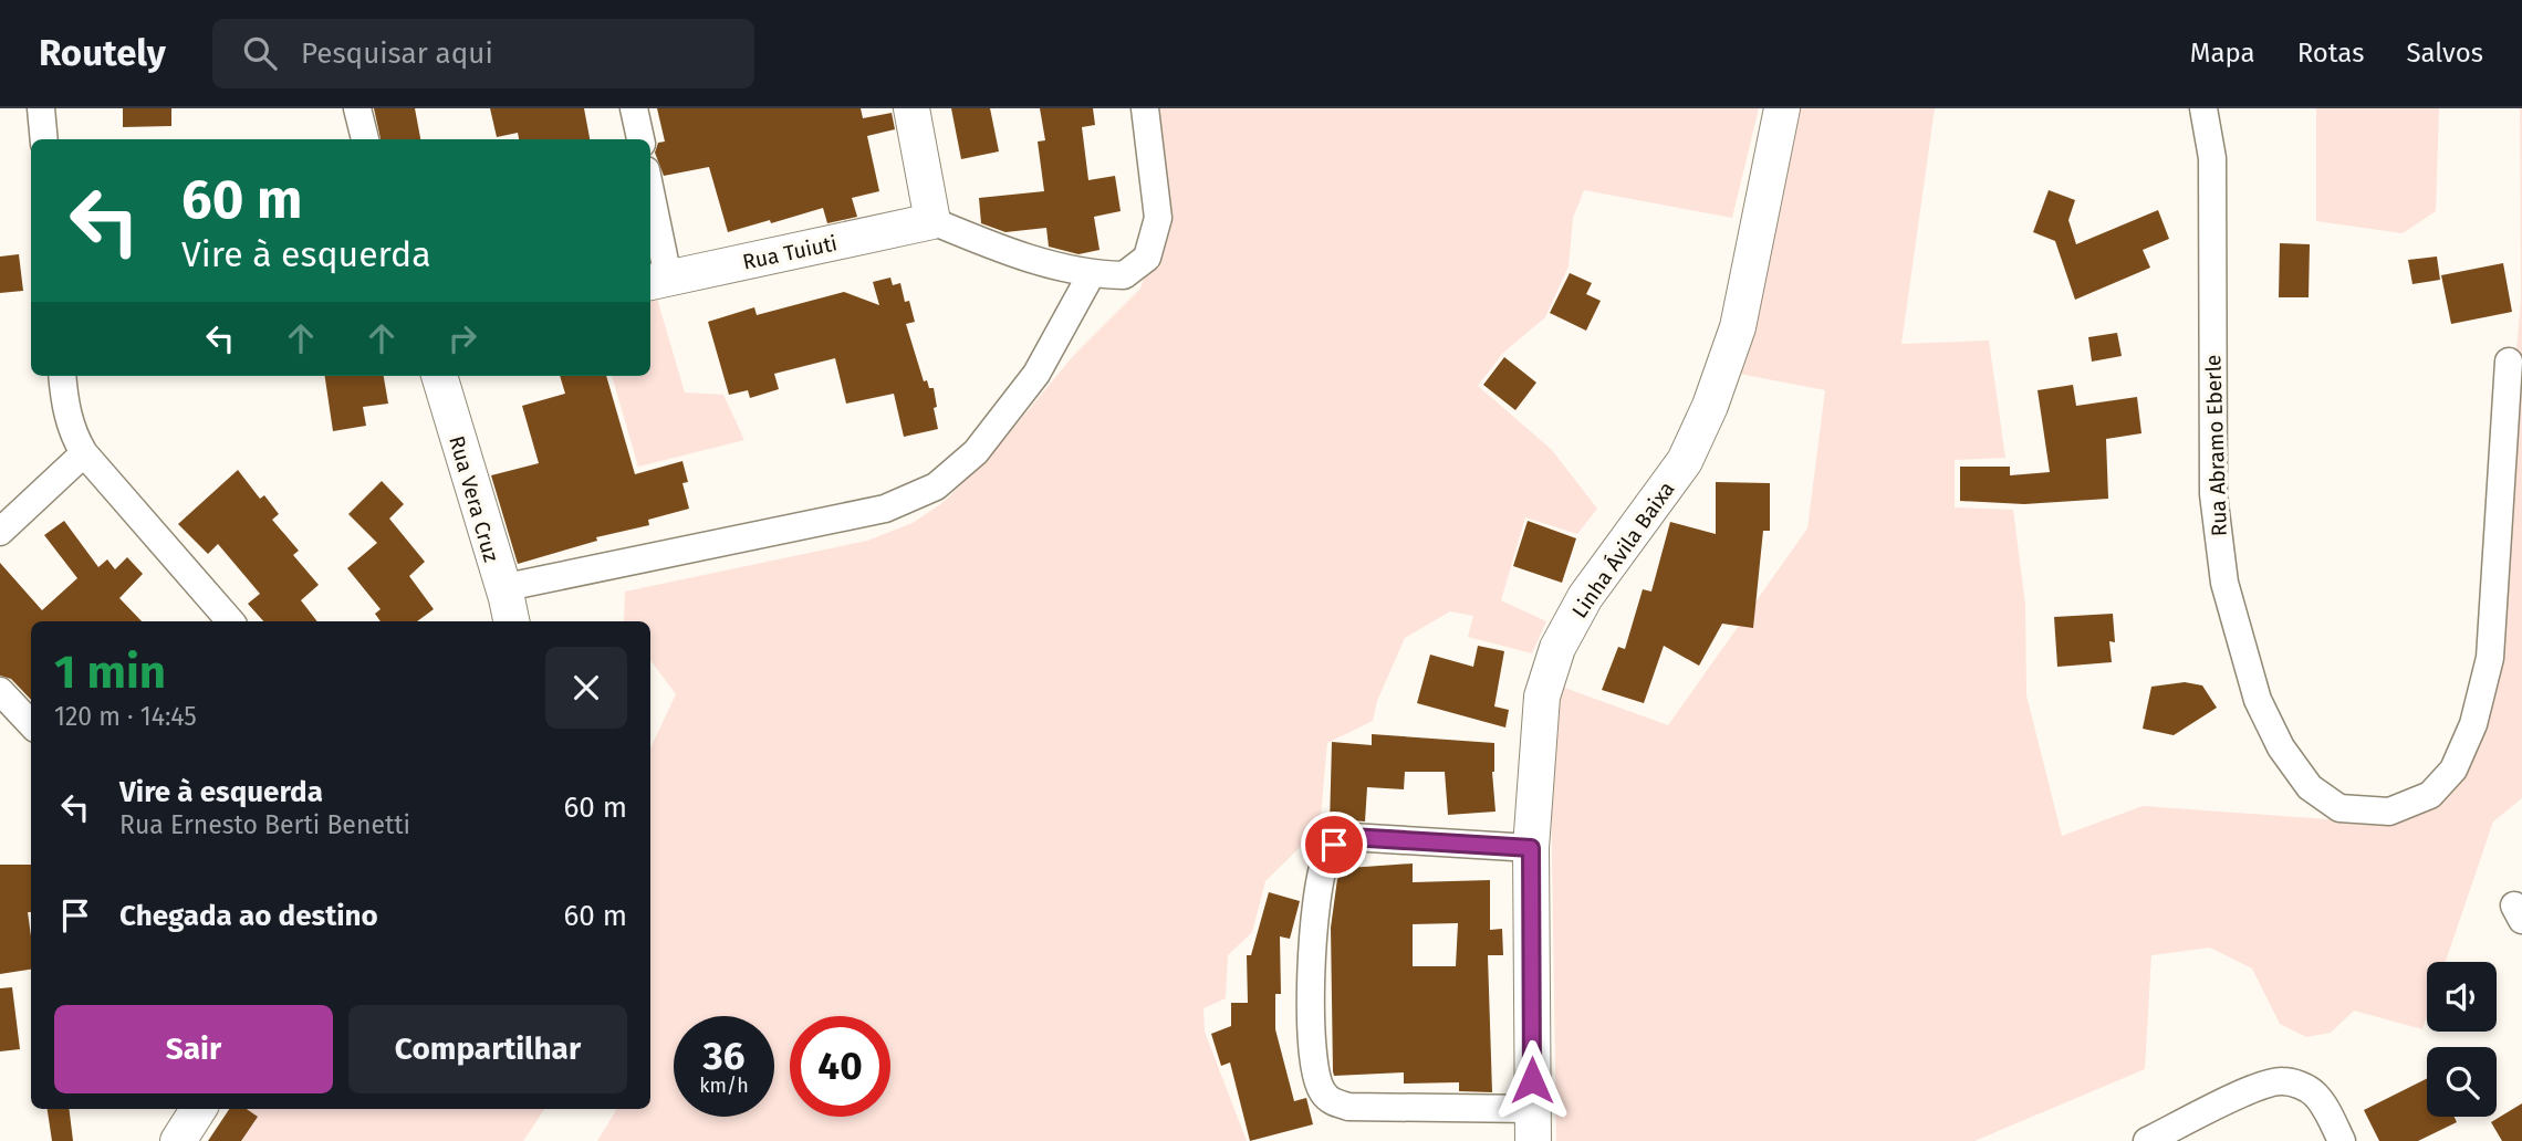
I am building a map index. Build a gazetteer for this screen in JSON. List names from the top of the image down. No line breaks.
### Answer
{"streets":{"street":["Rua Tuiuti","Rua Abramo Eberle","Rua Vera Cruz","Linha Ávila Baixa"]},"page":{"header":"Routely","search":"Pesquisar aqui","nav":["Mapa","Rotas","Salvos"],"turn":["60 m","Vire à esquerda"],"heading":["1 min","120 m · 14:45"],"list":[{"name":"Vire à esquerda","note":"Rua Ernesto Berti Benetti","value":"60 m"},{"name":"Chegada ao destino","value":"60 m"}],"buttons":["Sair","Compartilhar"],"speed":"36 km/h","limit":"40"}}
